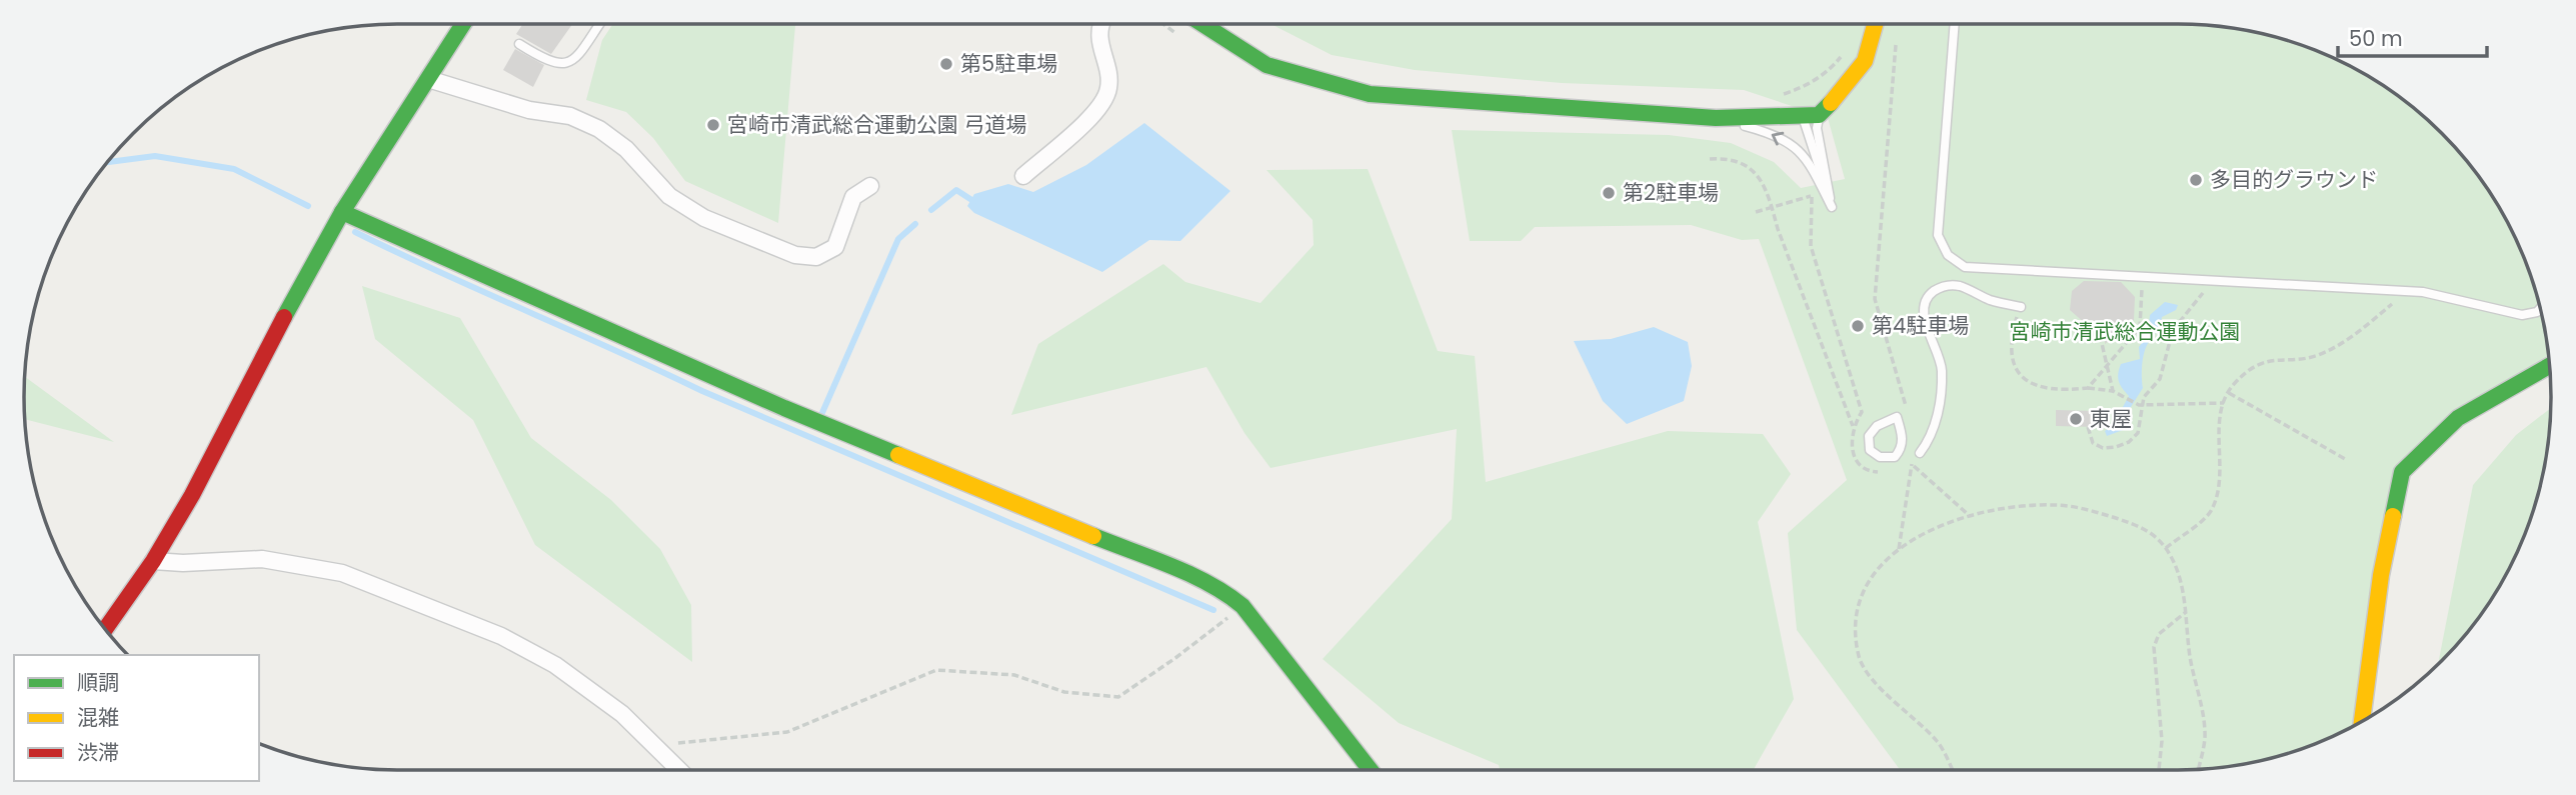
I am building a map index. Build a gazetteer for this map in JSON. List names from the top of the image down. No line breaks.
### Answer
{"parks":["宮崎市清武総合運動公園"],"places":["第5駐車場","宮崎市清武総合運動公園 弓道場","多目的グラウンド","第2駐車場","第4駐車場","東屋"],"legend":["順調","混雑","渋滞"],"scale_bar":"50 m"}
